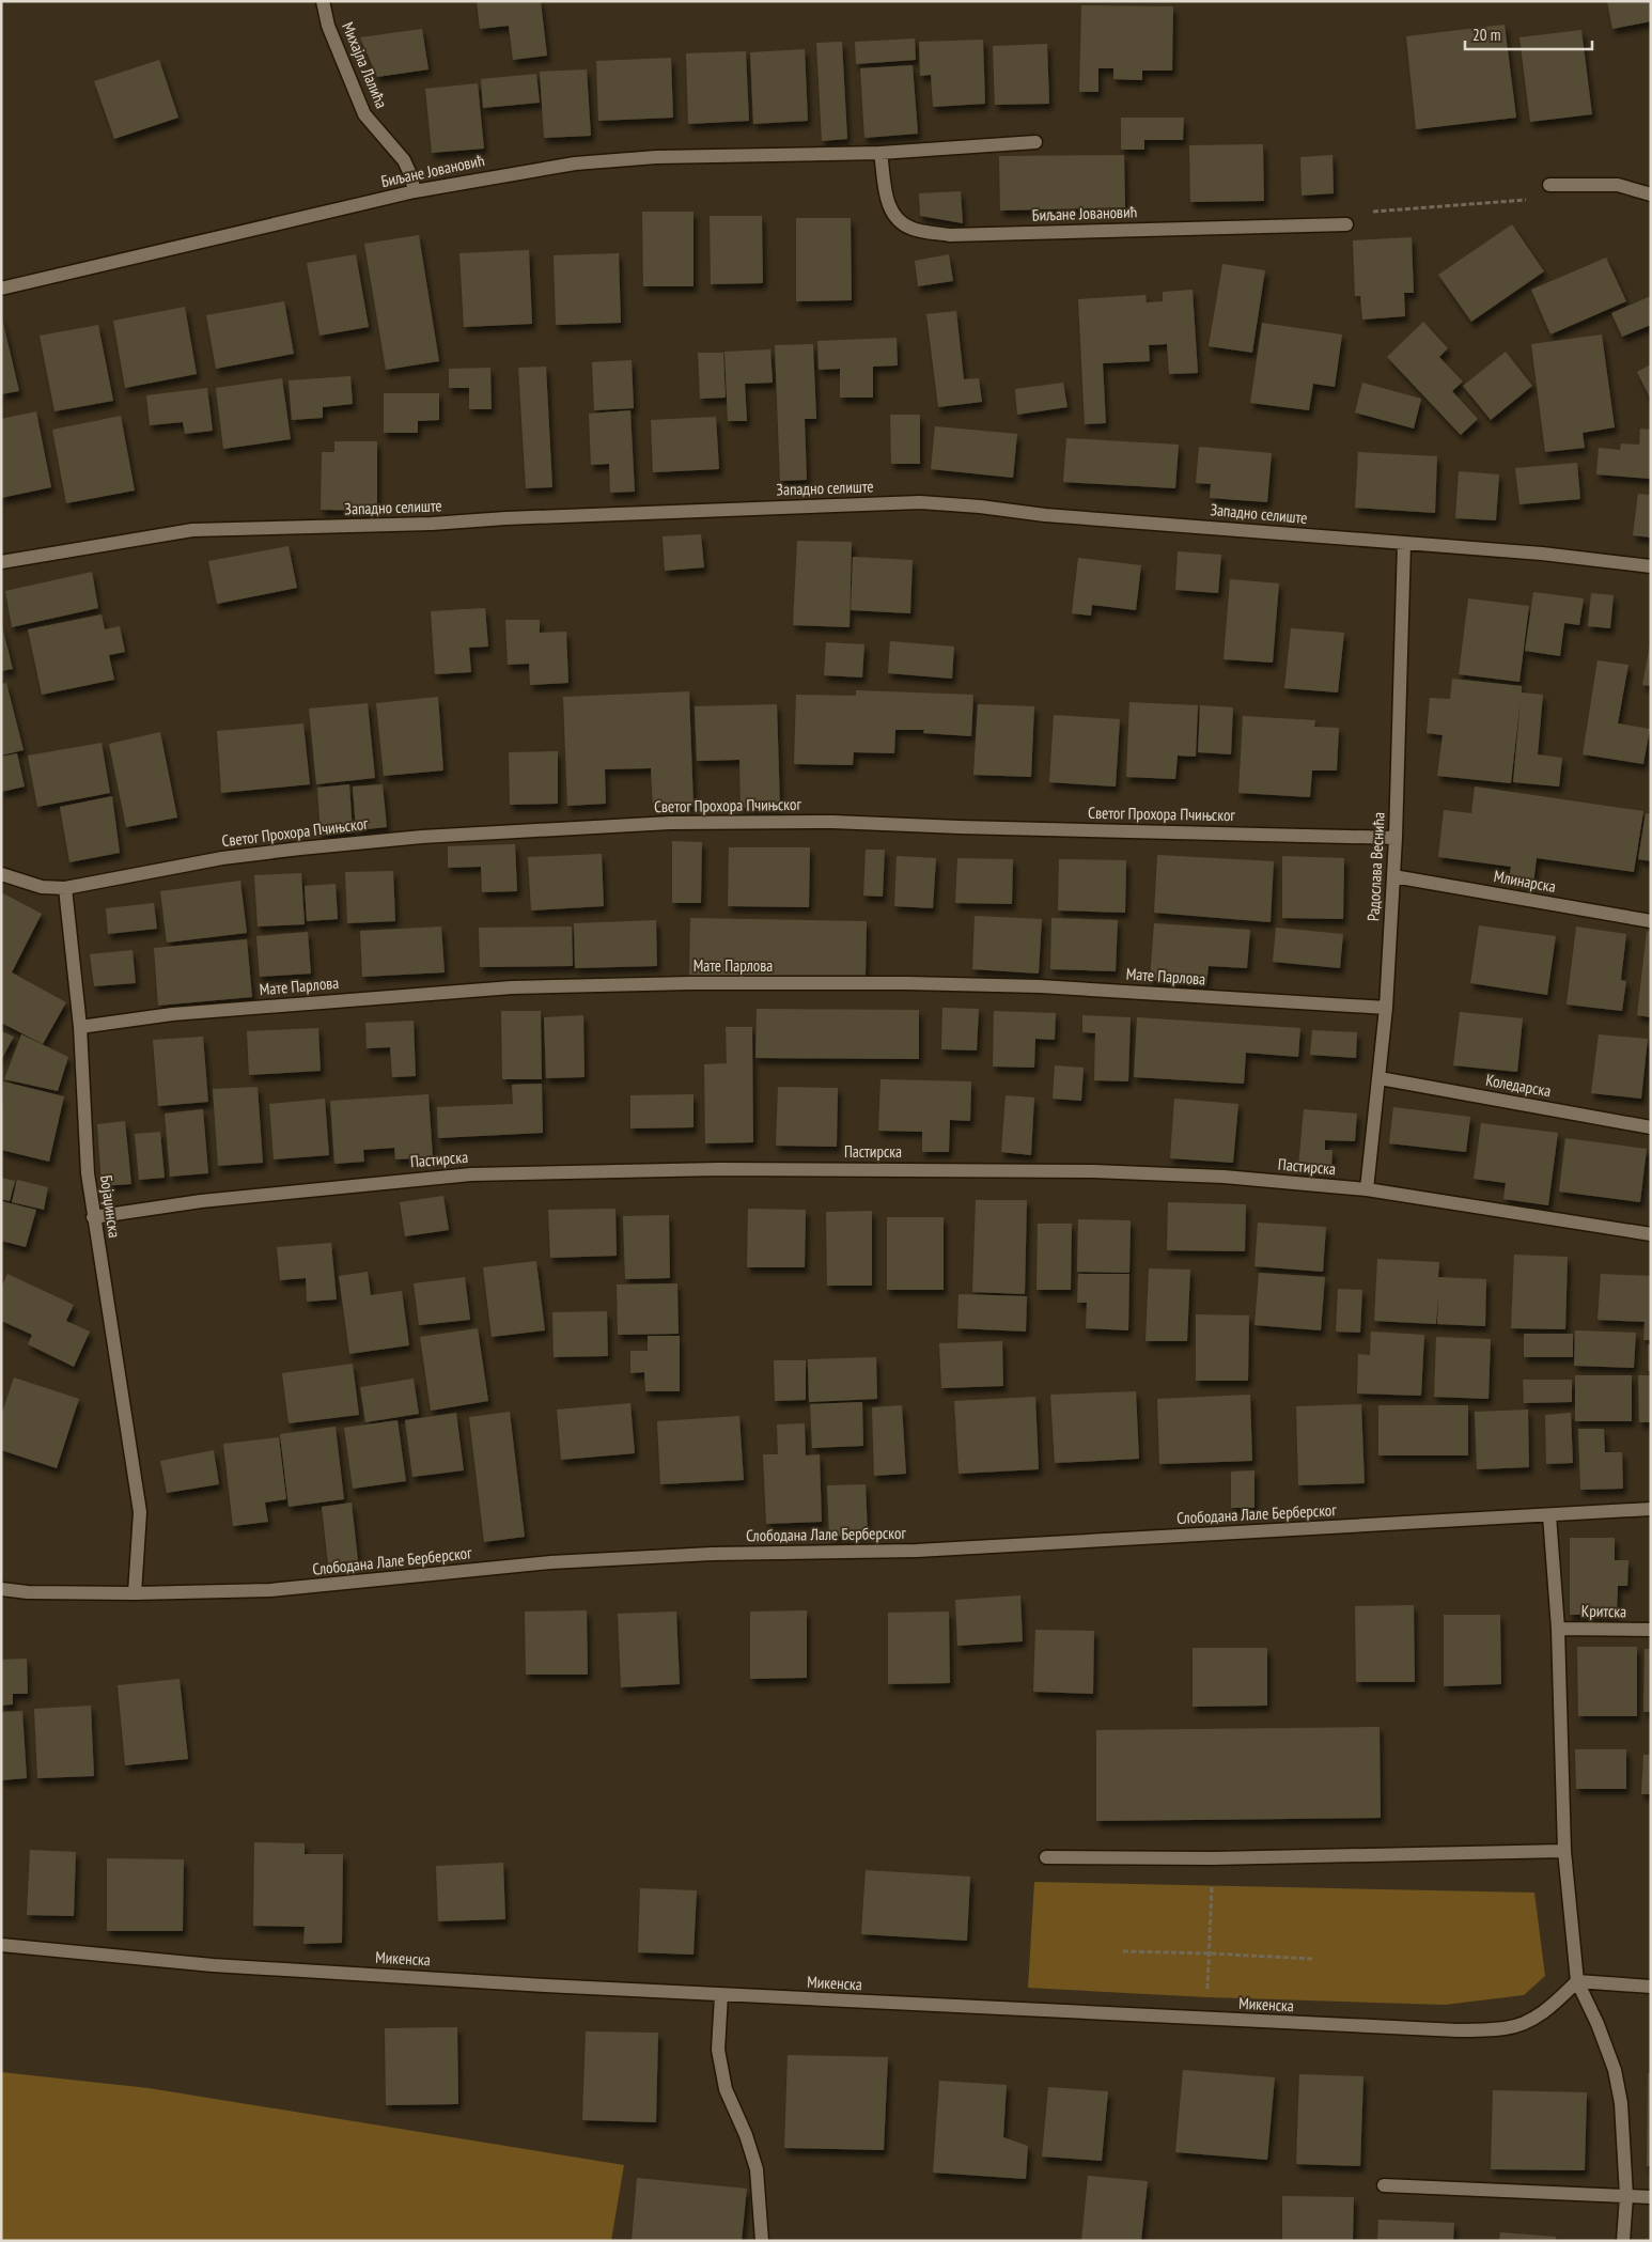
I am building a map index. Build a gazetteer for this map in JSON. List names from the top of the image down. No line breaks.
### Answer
{"streets":{"street":["Михајла Лалића","Биљане Јовановић","Западно селиште","Светог Прохора Пчињског","Радослава Веснића","Млинарска","Мате Парлова","Коледарска","Пастирска","Бојаџинска","Слободана Лале Берберског","Критска","Микенска"]},"crossings":[["Михајла Лалића","Биљане Јовановић"],["Западно селиште","Радослава Веснића"],["Светог Прохора Пчињског","Радослава Веснића"],["Светог Прохора Пчињског","Бојаџинска"],["Радослава Веснића","Млинарска"],["Радослава Веснића","Мате Парлова"],["Радослава Веснића","Коледарска"],["Радослава Веснића","Пастирска"],["Мате Парлова","Бојаџинска"],["Пастирска","Бојаџинска"],["Бојаџинска","Слободана Лале Берберског"]],"scale_bar":"20 m"}
